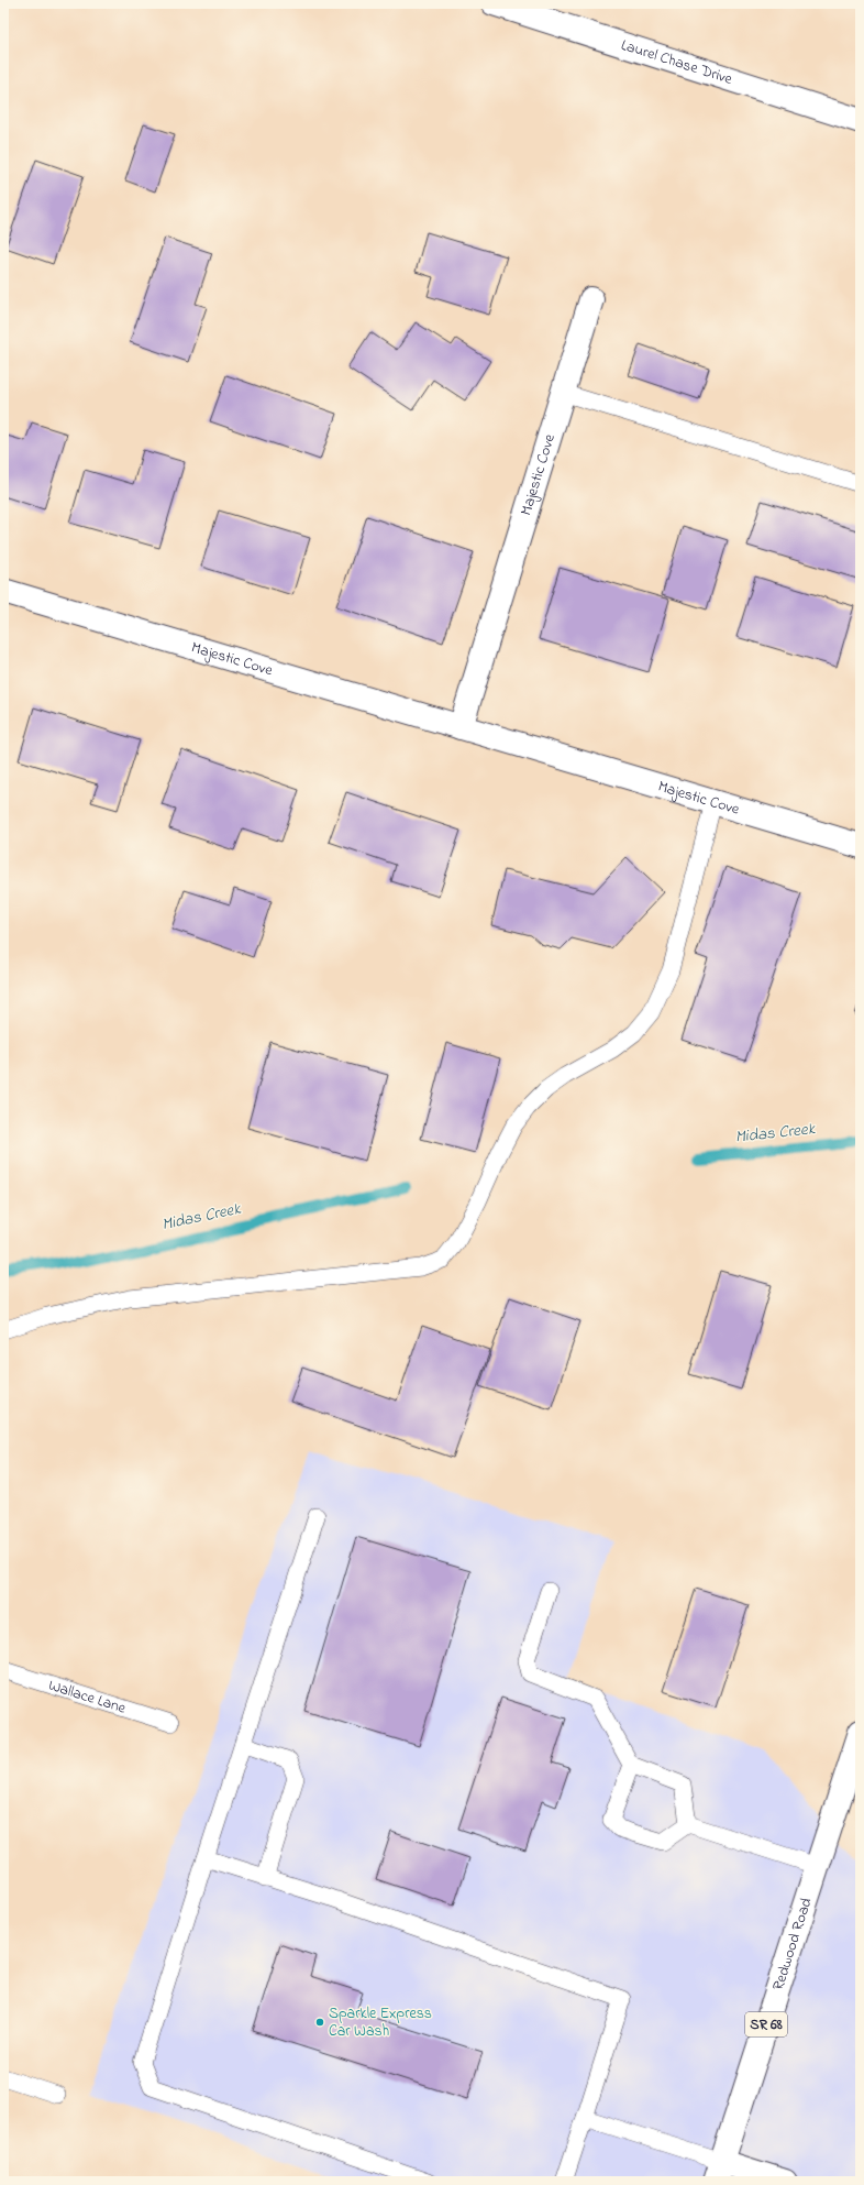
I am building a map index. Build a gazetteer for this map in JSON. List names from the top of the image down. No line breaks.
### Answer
{"streets":{"street":["Laurel Chase Drive","Majestic Cove","Redwood Road","SR 68"],"lane":["Wallace Lane"]},"water":["Midas Creek"],"places":["Sparkle Express Car Wash"]}
